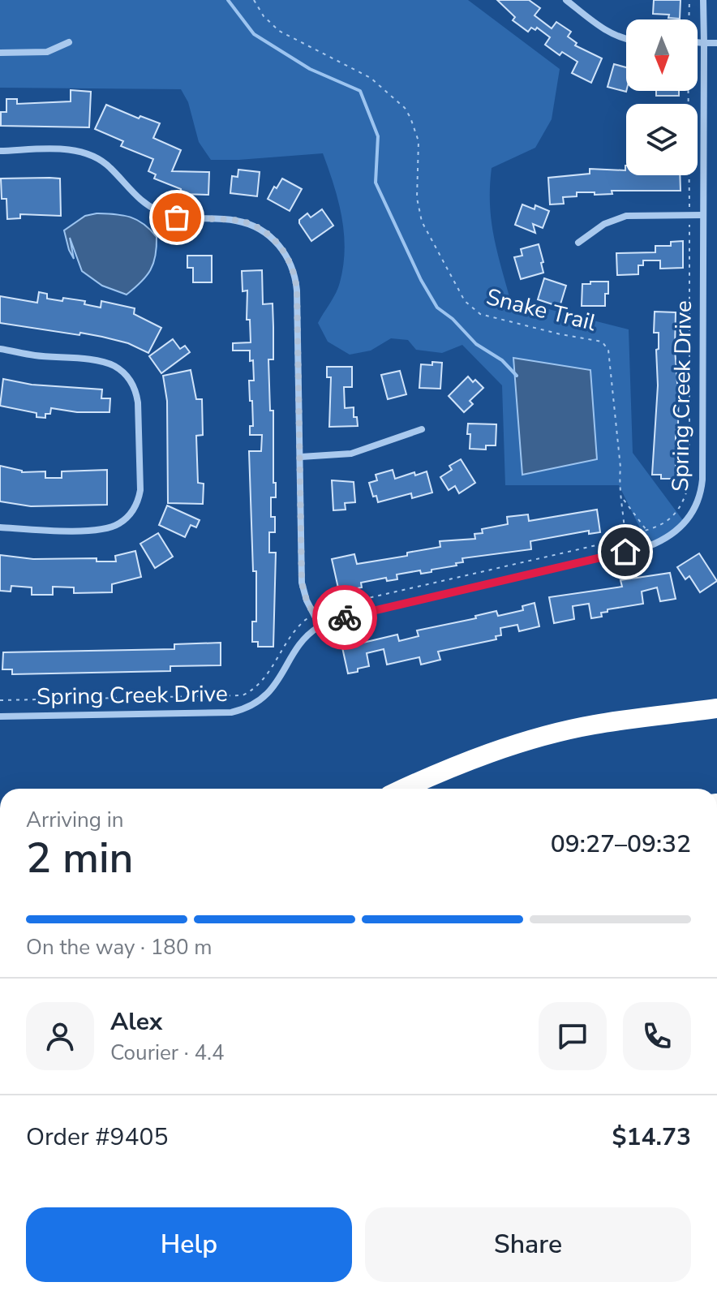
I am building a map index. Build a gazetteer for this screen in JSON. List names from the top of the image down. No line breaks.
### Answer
{"streets":{"street":["Spring Creek Drive"],"path":["Snake Trail"]},"crossings":[["Snake Trail","Spring Creek Drive"]],"north":"bottom","page":{"heading":["2 min","Arriving in","09:27–09:32"],"panel":["Alex","Courier · 4.4","Order #9405","$14.73"],"bar":"On the way · 180 m","buttons":["Help","Share"]}}
